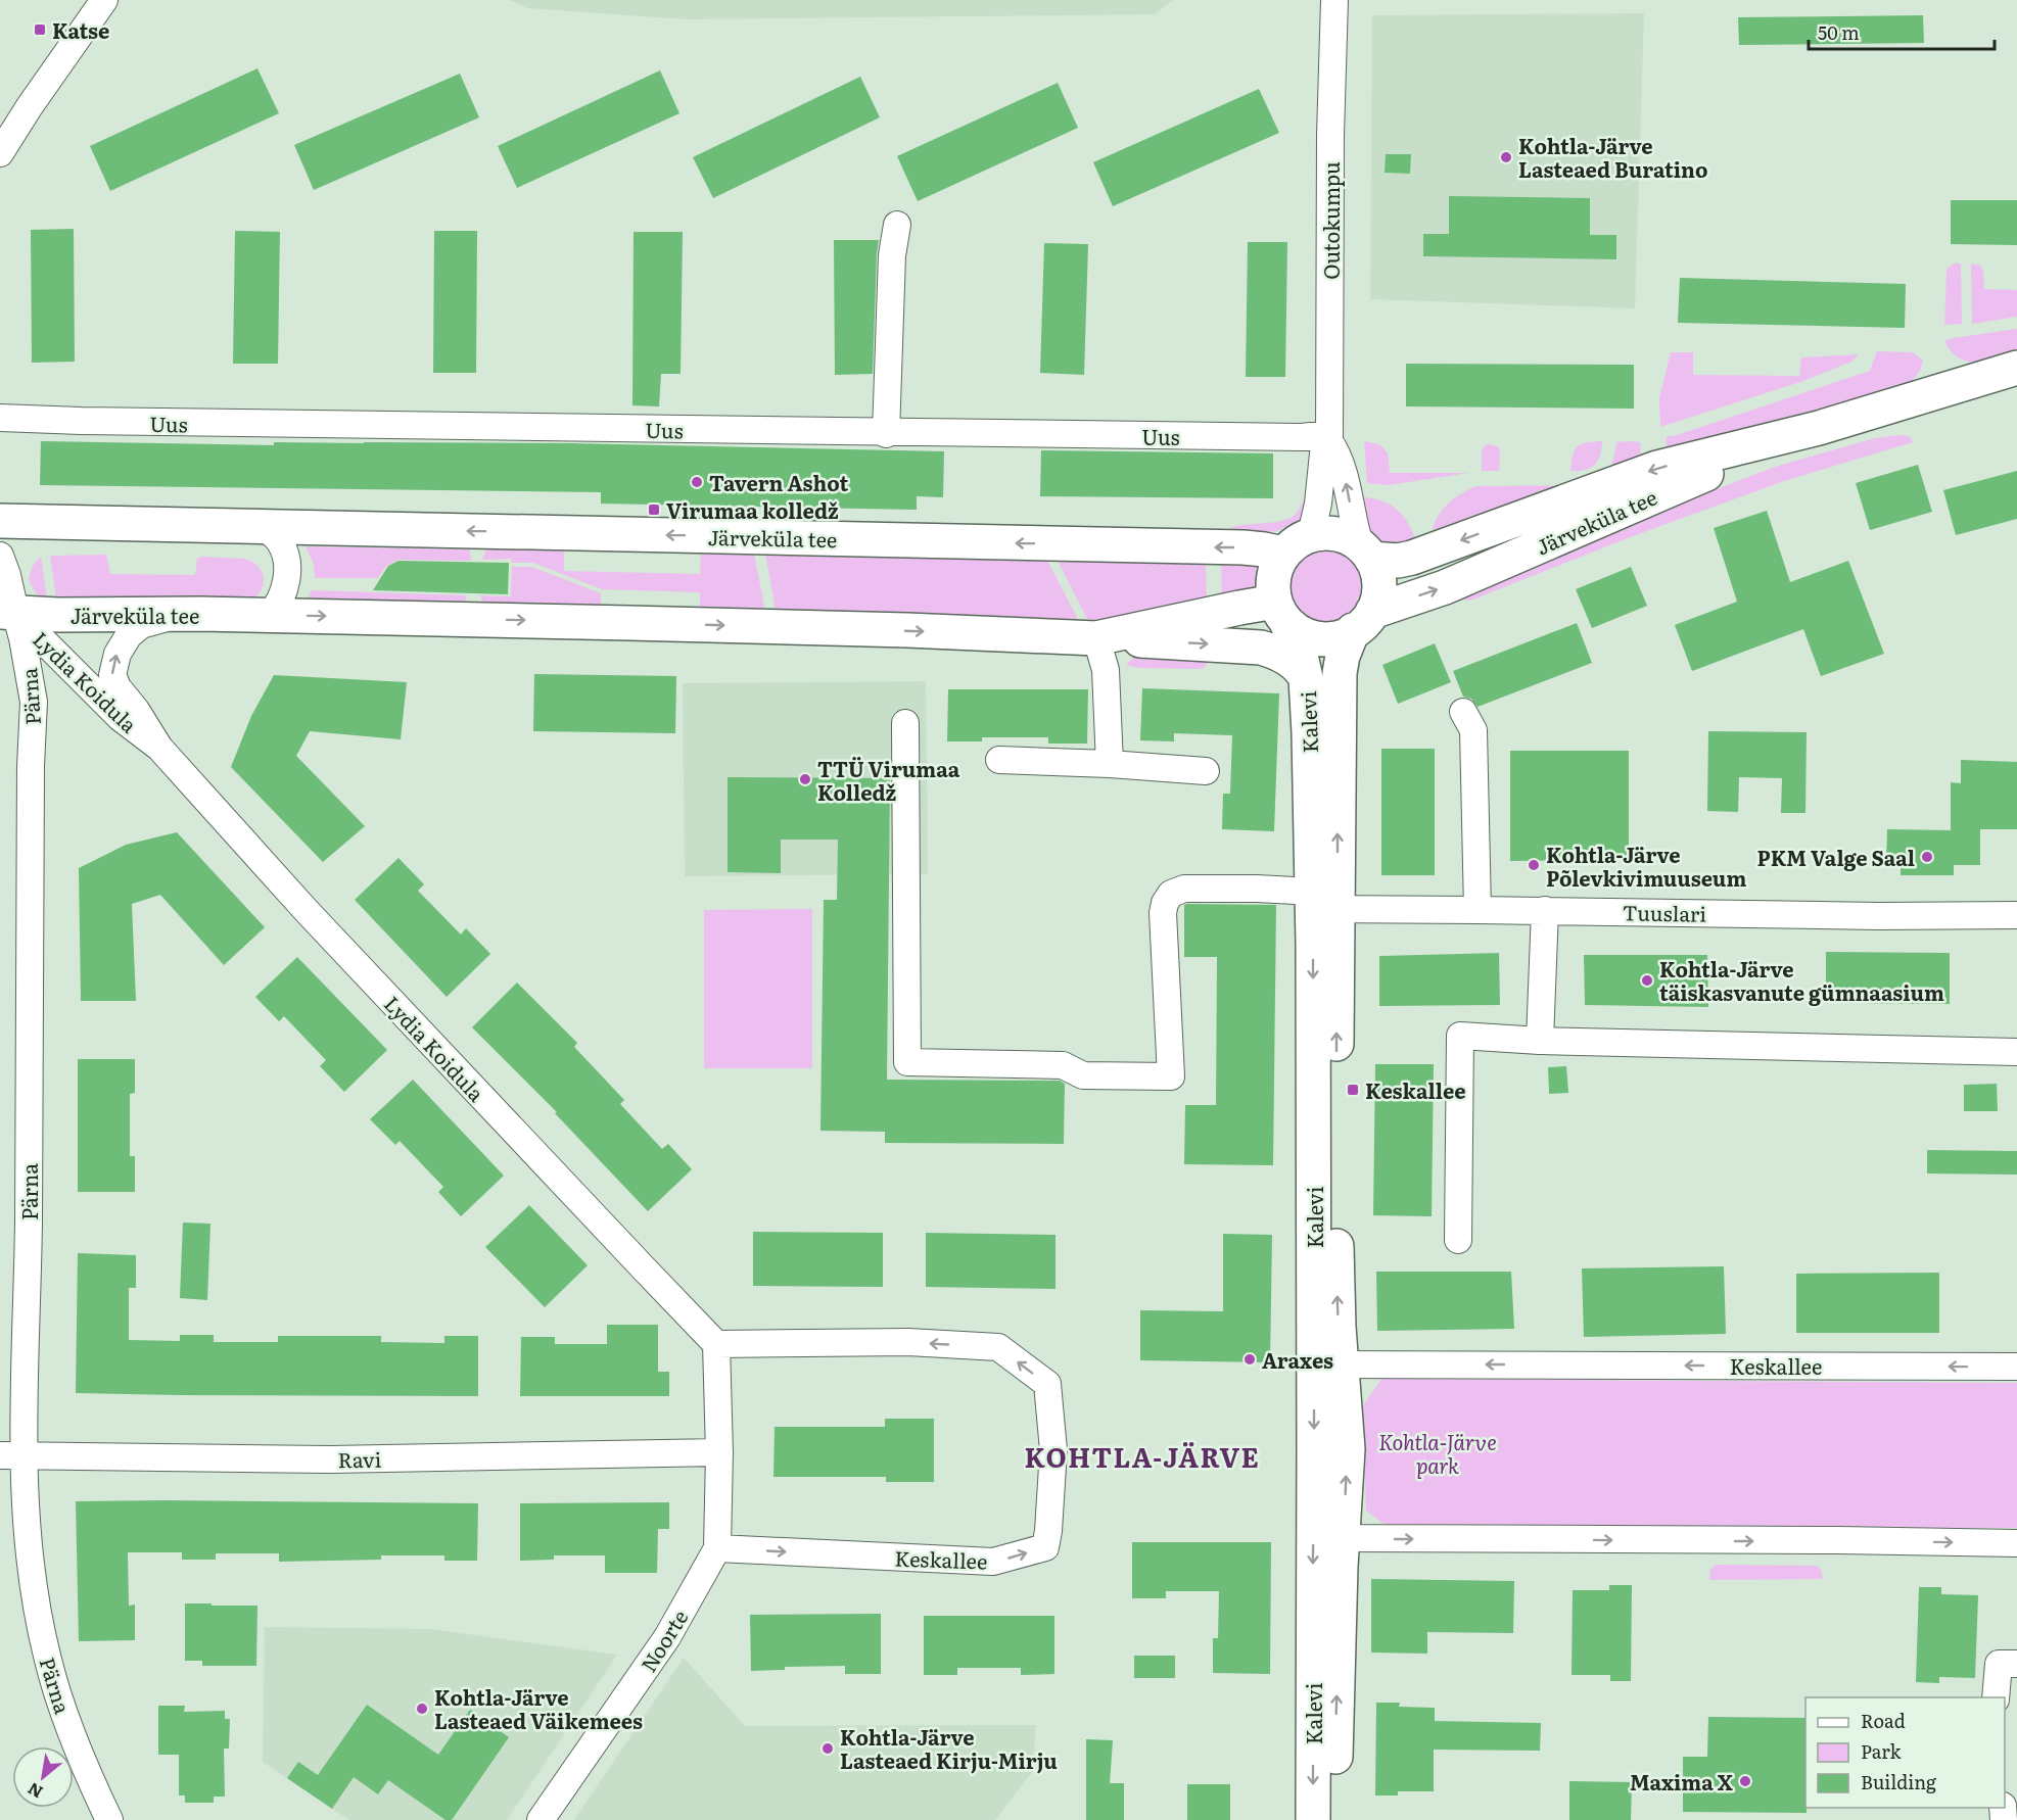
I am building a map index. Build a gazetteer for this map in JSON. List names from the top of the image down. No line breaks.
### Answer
{"streets":{"main road":["Järveküla tee","Kalevi"],"street":["Outokumpu","Uus","Lydia Koidula","Pärna","Tuuslari","Keskallee","Ravi","Noorte"]},"crossings":[["Outokumpu","Uus"],["Outokumpu","Järveküla tee"],["Outokumpu","Kalevi"],["Järveküla tee","Lydia Koidula"],["Järveküla tee","Pärna"],["Järveküla tee","Kalevi"],["Lydia Koidula","Pärna"],["Lydia Koidula","Keskallee"],["Pärna","Ravi"],["Kalevi","Tuuslari"],["Kalevi","Keskallee"],["Keskallee","Noorte"]],"districts":["KOHTLA-JÄRVE"],"parks":["Kohtla-Järve park"],"places":{"transit":["Katse","Virumaa kolledž","Keskallee"],"other":["Kohtla-Järve Lasteaed Buratino","Tavern Ashot","TTÜ Virumaa Kolledž","PKM Valge Saal","Kohtla-Järve Põlevkivimuuseum","Kohtla-Järve täiskasvanute gümnaasium","Araxes","Kohtla-Järve Lasteaed Väikemees","Kohtla-Järve Lasteaed Kirju-Mirju","Maxima X"]},"legend":["Road","Park","Building"],"scale_bar":"50 m","north":"bottom left"}
